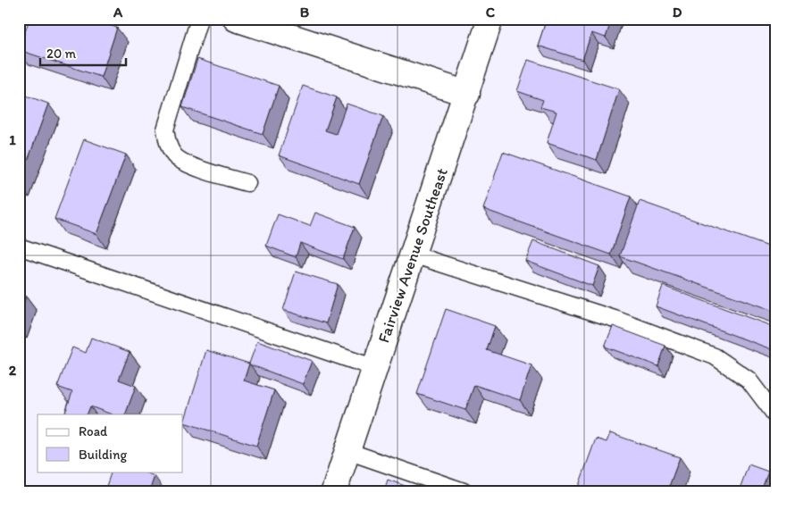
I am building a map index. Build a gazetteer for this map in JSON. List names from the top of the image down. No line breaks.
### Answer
{"streets":{"main road":["Fairview Avenue Southeast"]},"legend":["Road","Building"],"scale_bar":"20 m","grid":{"columns":["A","B","C","D"],"rows":["1","2"]}}
